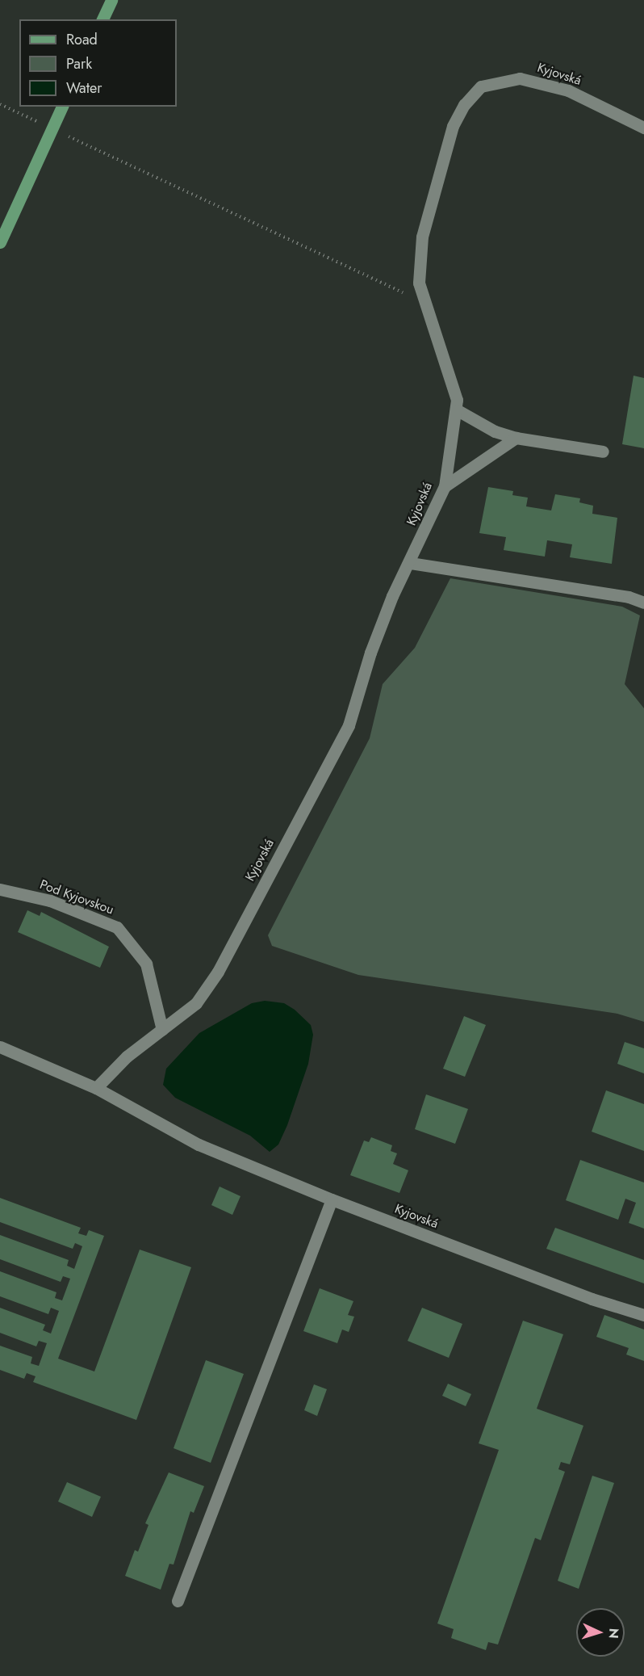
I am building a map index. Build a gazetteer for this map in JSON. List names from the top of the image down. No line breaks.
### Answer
{"streets":{"street":["Kyjovská","Pod Kyjovskou"]},"crossings":[["Kyjovská","Pod Kyjovskou"]],"legend":["Road","Park","Water"],"north":"right"}
